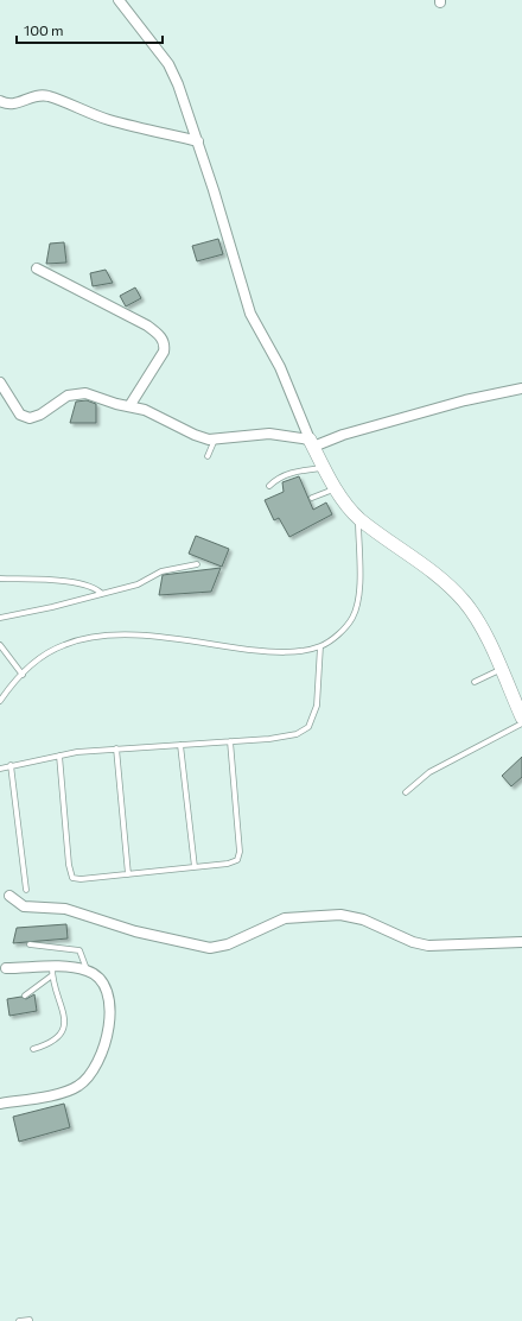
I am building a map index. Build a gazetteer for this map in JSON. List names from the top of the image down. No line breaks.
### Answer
{"scale_bar":"100 m"}
